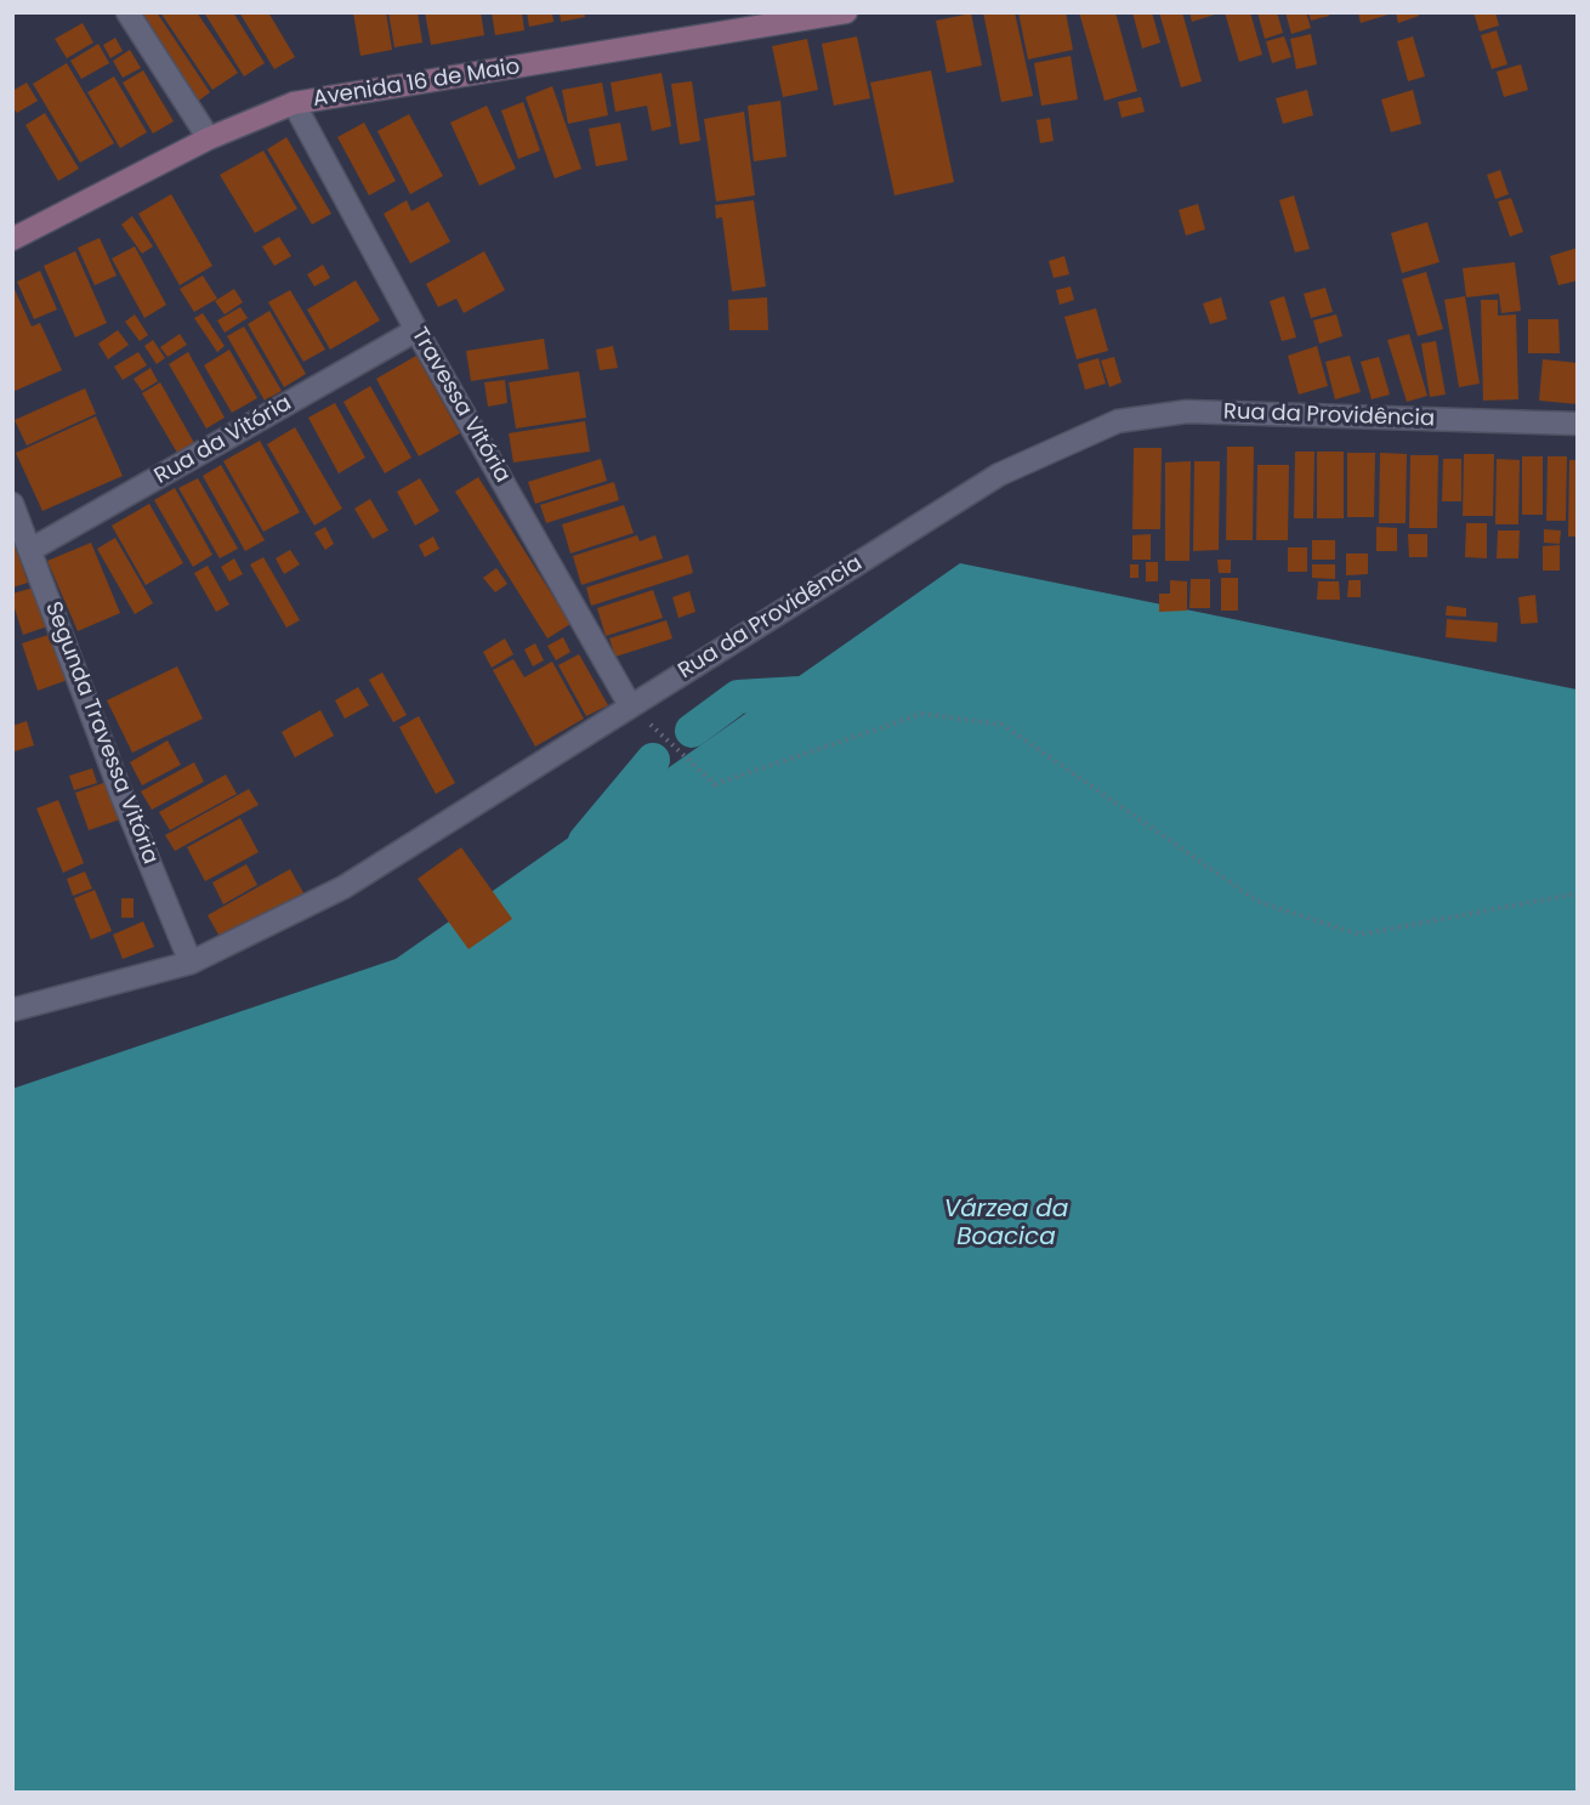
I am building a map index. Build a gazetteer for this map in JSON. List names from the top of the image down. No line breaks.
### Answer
{"streets":{"street":["Avenida 16 de Maio","Travessa Vitória","Rua da Providência","Rua da Vitória","Segunda Travessa Vitória"]},"crossings":[["Avenida 16 de Maio","Travessa Vitória"],["Travessa Vitória","Rua da Providência"],["Travessa Vitória","Rua da Vitória"],["Rua da Providência","Segunda Travessa Vitória"],["Rua da Vitória","Segunda Travessa Vitória"]],"water":["Várzea da Boacica"]}
